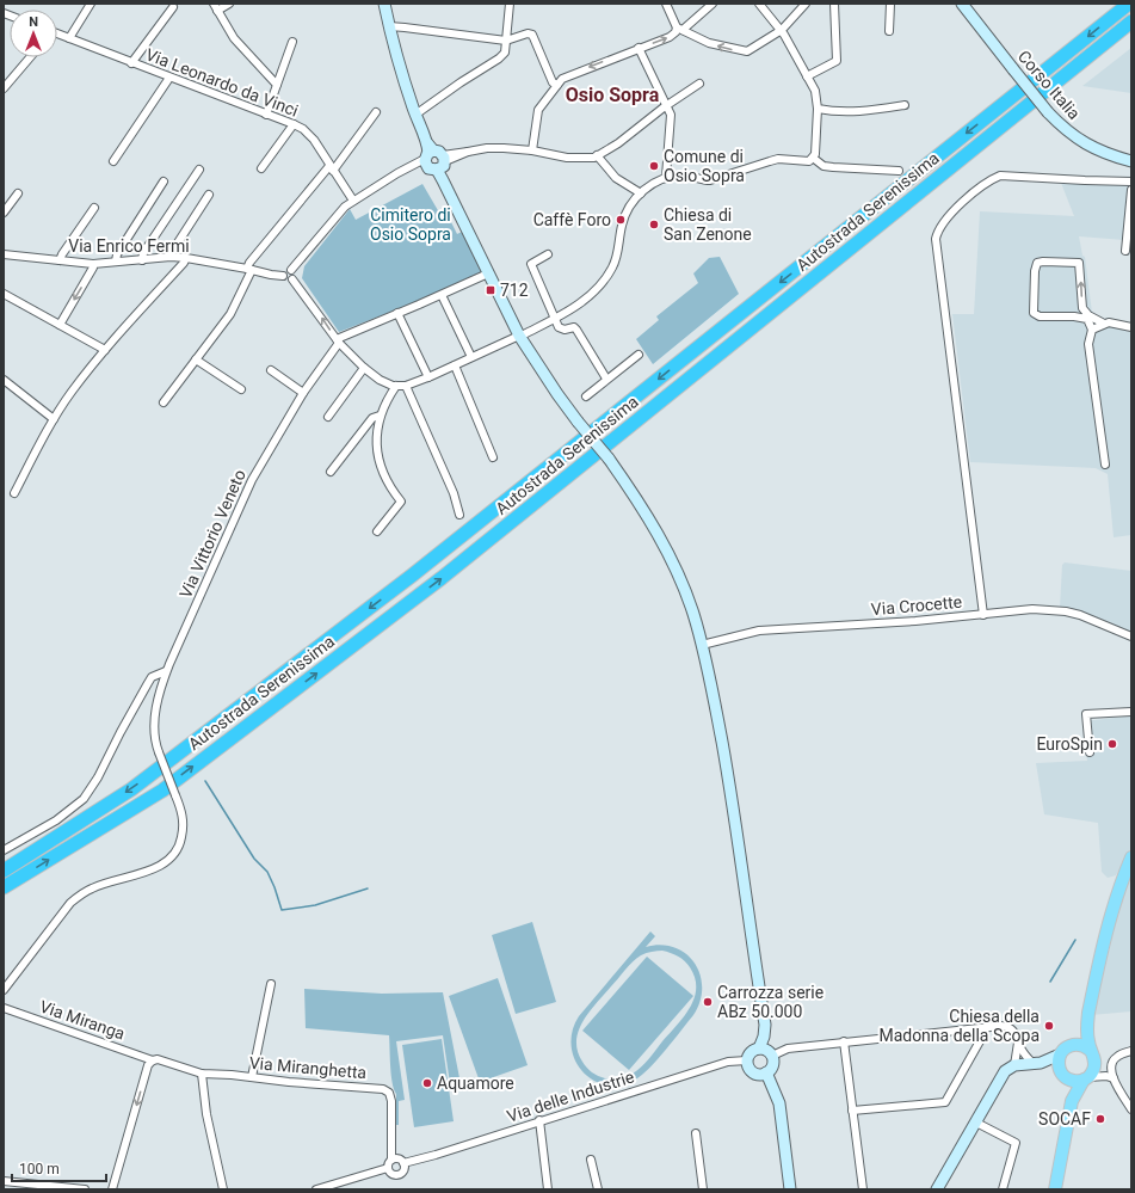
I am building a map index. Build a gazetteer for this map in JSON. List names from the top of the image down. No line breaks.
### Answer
{"streets":{"highway":["Autostrada Serenissima"],"street":["Via Leonardo da Vinci","Corso Italia","Via Enrico Fermi","Via Vittorio Veneto","Via Crocette","Via Miranga","Via Miranghetta","Via delle Industrie"]},"crossings":[["Via Miranga","Via Miranghetta"],["Via Miranghetta","Via delle Industrie"]],"districts":["Osio Sopra"],"parks":["Cimitero di Osio Sopra"],"places":{"other":["Comune di Osio Sopra","Caffè Foro","Chiesa di San Zenone","EuroSpin","Carrozza serie ABz 50.000","Chiesa della Madonna della Scopa","Aquamore","SOCAF"],"transit":["712"]},"scale_bar":"100 m","north":"top"}
